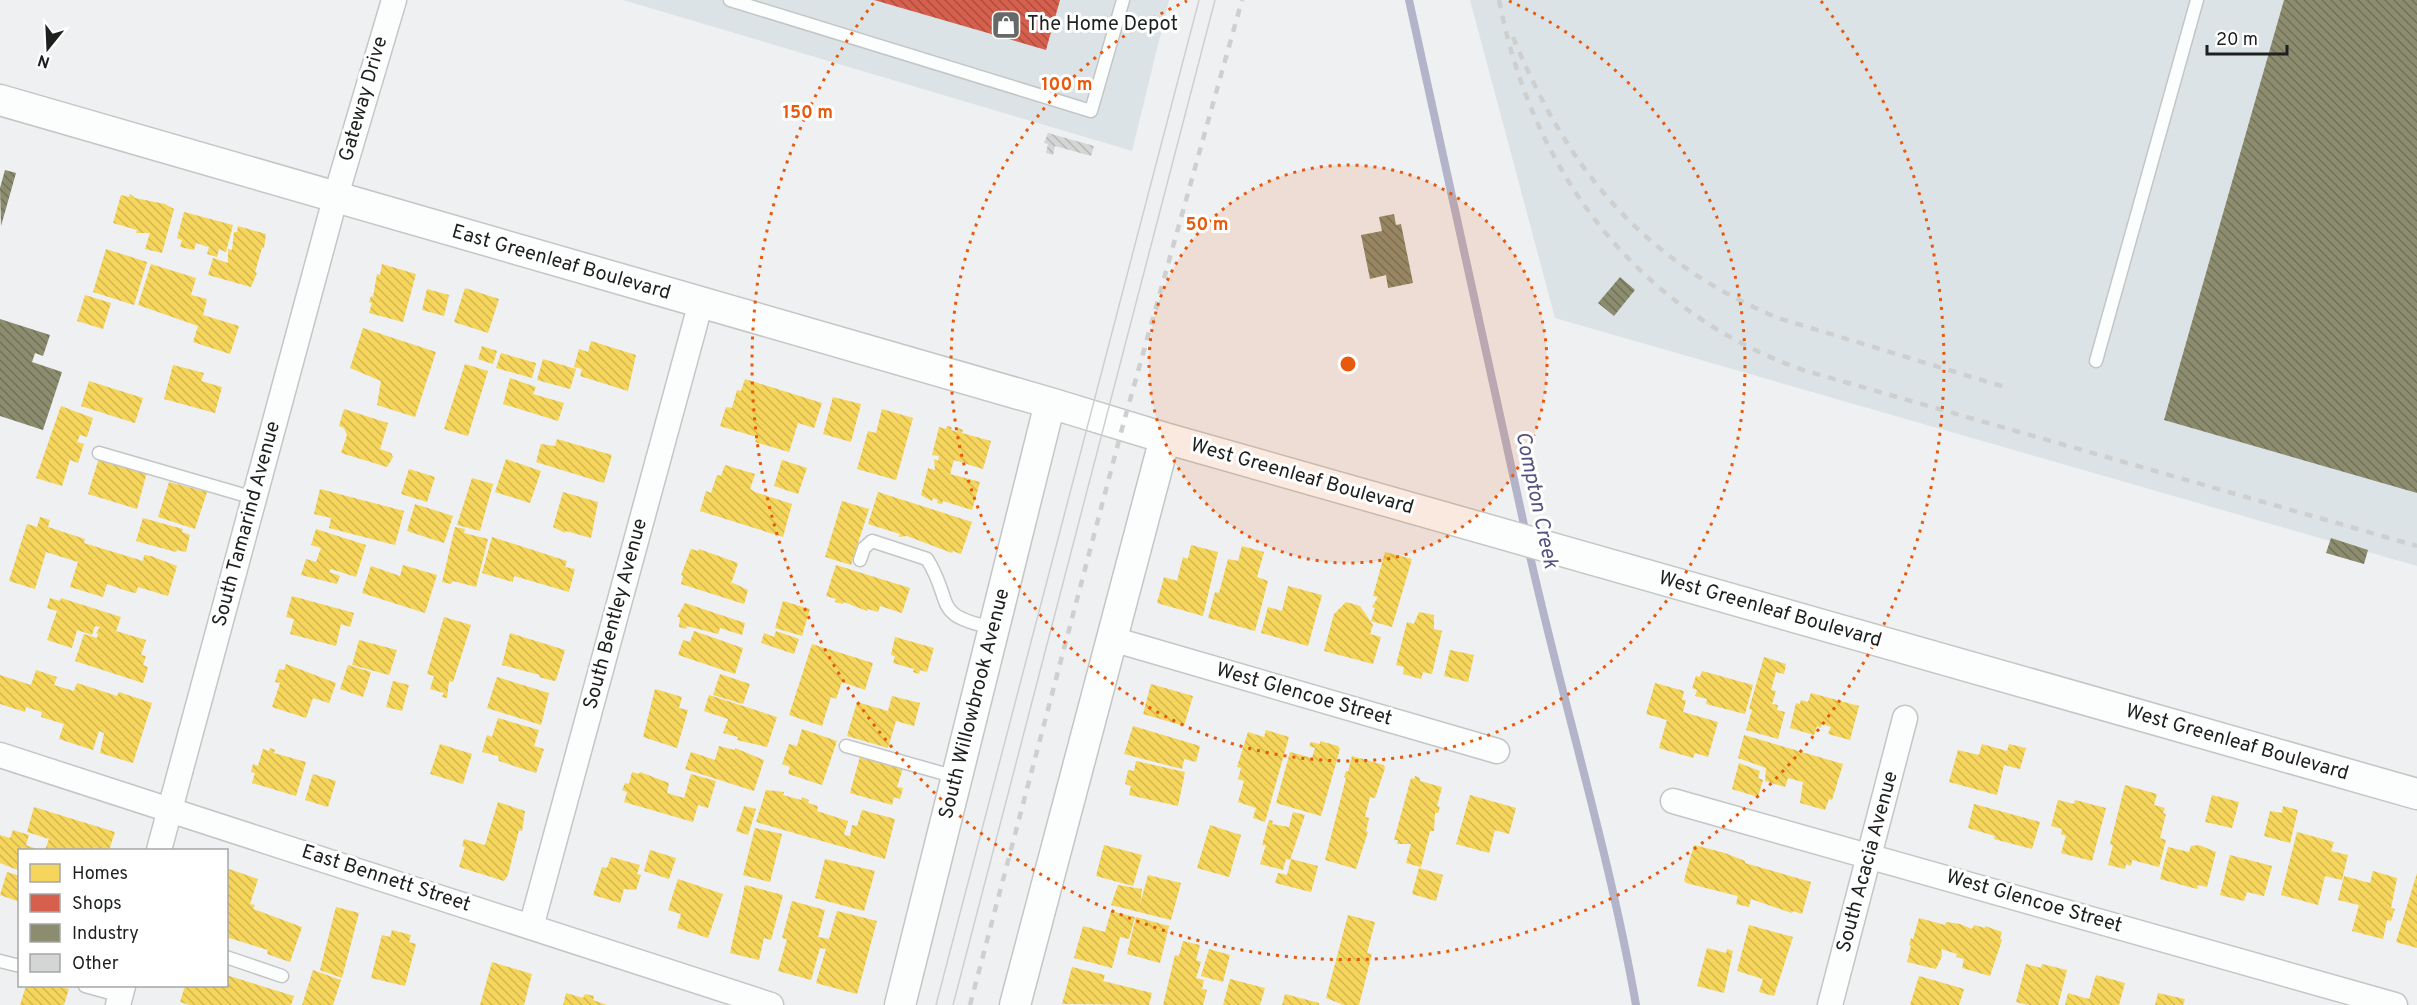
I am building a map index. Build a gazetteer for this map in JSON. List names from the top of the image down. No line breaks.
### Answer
{"streets":{"street":["Gateway Drive","East Greenleaf Boulevard","West Greenleaf Boulevard","South Tamarind Avenue","South Bentley Avenue","West Glencoe Street","South Willowbrook Avenue","South Acacia Avenue","East Bennett Street"]},"crossings":[["Gateway Drive","East Greenleaf Boulevard"],["Gateway Drive","South Tamarind Avenue"],["East Greenleaf Boulevard","West Greenleaf Boulevard"],["East Greenleaf Boulevard","South Tamarind Avenue"],["East Greenleaf Boulevard","South Bentley Avenue"],["East Greenleaf Boulevard","South Willowbrook Avenue"],["South Tamarind Avenue","East Bennett Street"],["South Bentley Avenue","East Bennett Street"],["West Glencoe Street","South Acacia Avenue"]],"water":["Compton Creek"],"places":{"shop":["The Home Depot"]},"legend":["Homes","Shops","Industry","Other"],"scale_bar":"20 m","north":"bottom","rings":["100 m","150 m","50 m"]}
